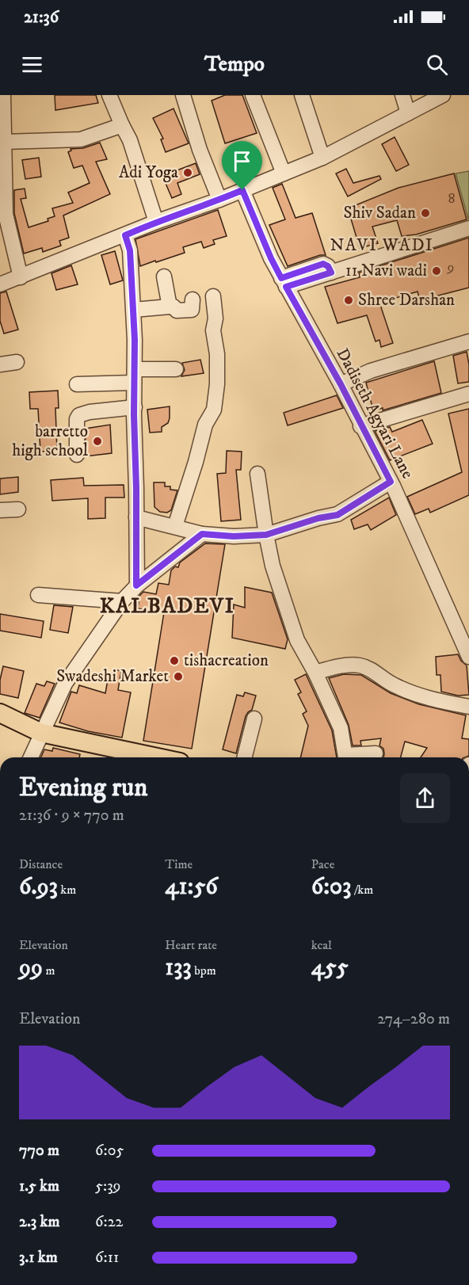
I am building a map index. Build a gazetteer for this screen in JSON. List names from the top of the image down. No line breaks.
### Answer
{"streets":{"street":["Dadiseth Agyari Lane"]},"districts":["NAVI WADI","KALBADEVI"],"places":["Adi Yoga","Shiv Sadan","11 Navi wadi","Shree Darshan","barretto high school","tishacreation","Swadeshi Market"],"house_numbers":["8","9"],"page":{"status":"21:36","header":"Tempo","heading":["Evening run","21:36 · 9 × 770 m"],"stats":[["Distance","6.93 km"],["Time","41:56"],["Pace","6:03 /km"],["Elevation","99 m"],["Heart rate","133 bpm"],["kcal","455"]],"chart":["Elevation","274–280 m"],"list":[{"name":"770 m","note":"6:05"},{"name":"1.5 km","note":"5:39"},{"name":"2.3 km","note":"6:22"},{"name":"3.1 km","note":"6:11"}]}}
